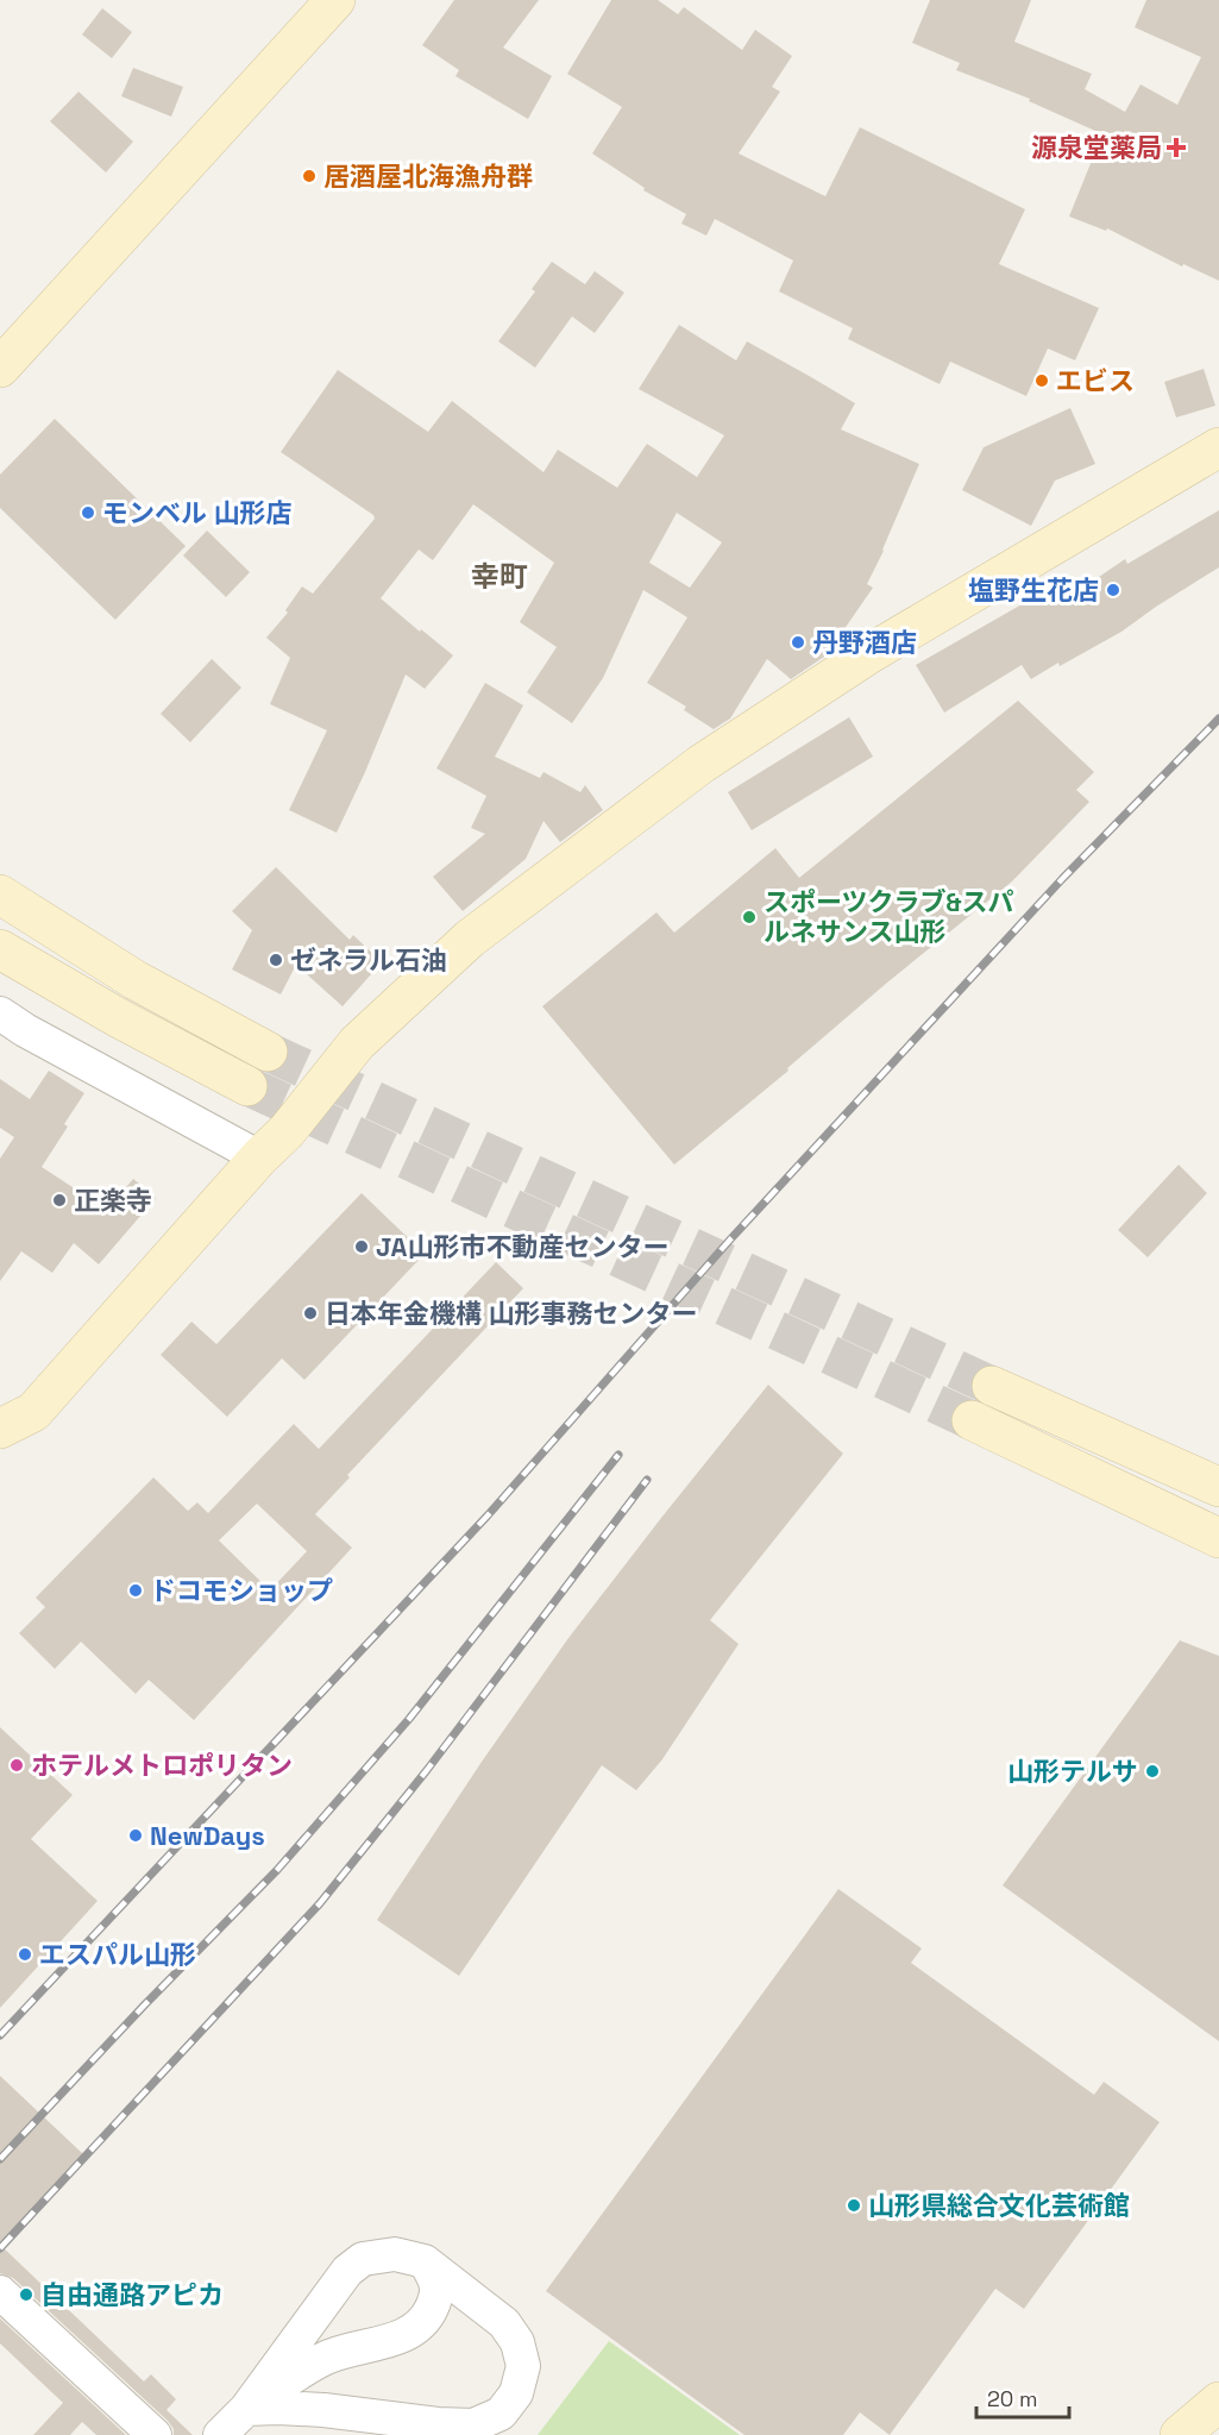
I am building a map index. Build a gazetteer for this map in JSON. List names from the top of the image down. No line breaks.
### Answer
{"districts":["幸町"],"places":{"health":["源泉堂薬局"],"other":["居酒屋北海漁舟群","エビス","モンベル 山形店","塩野生花店","丹野酒店","スポーツクラブ&スパ ルネサンス山形","ゼネラル石油","正楽寺","JA山形市不動産センター","日本年金機構 山形事務センター","ドコモショップ","ホテルメトロポリタン","山形テルサ","NewDays","エスパル山形","山形県総合文化芸術館","自由通路アピカ"]},"scale_bar":"20 m"}
